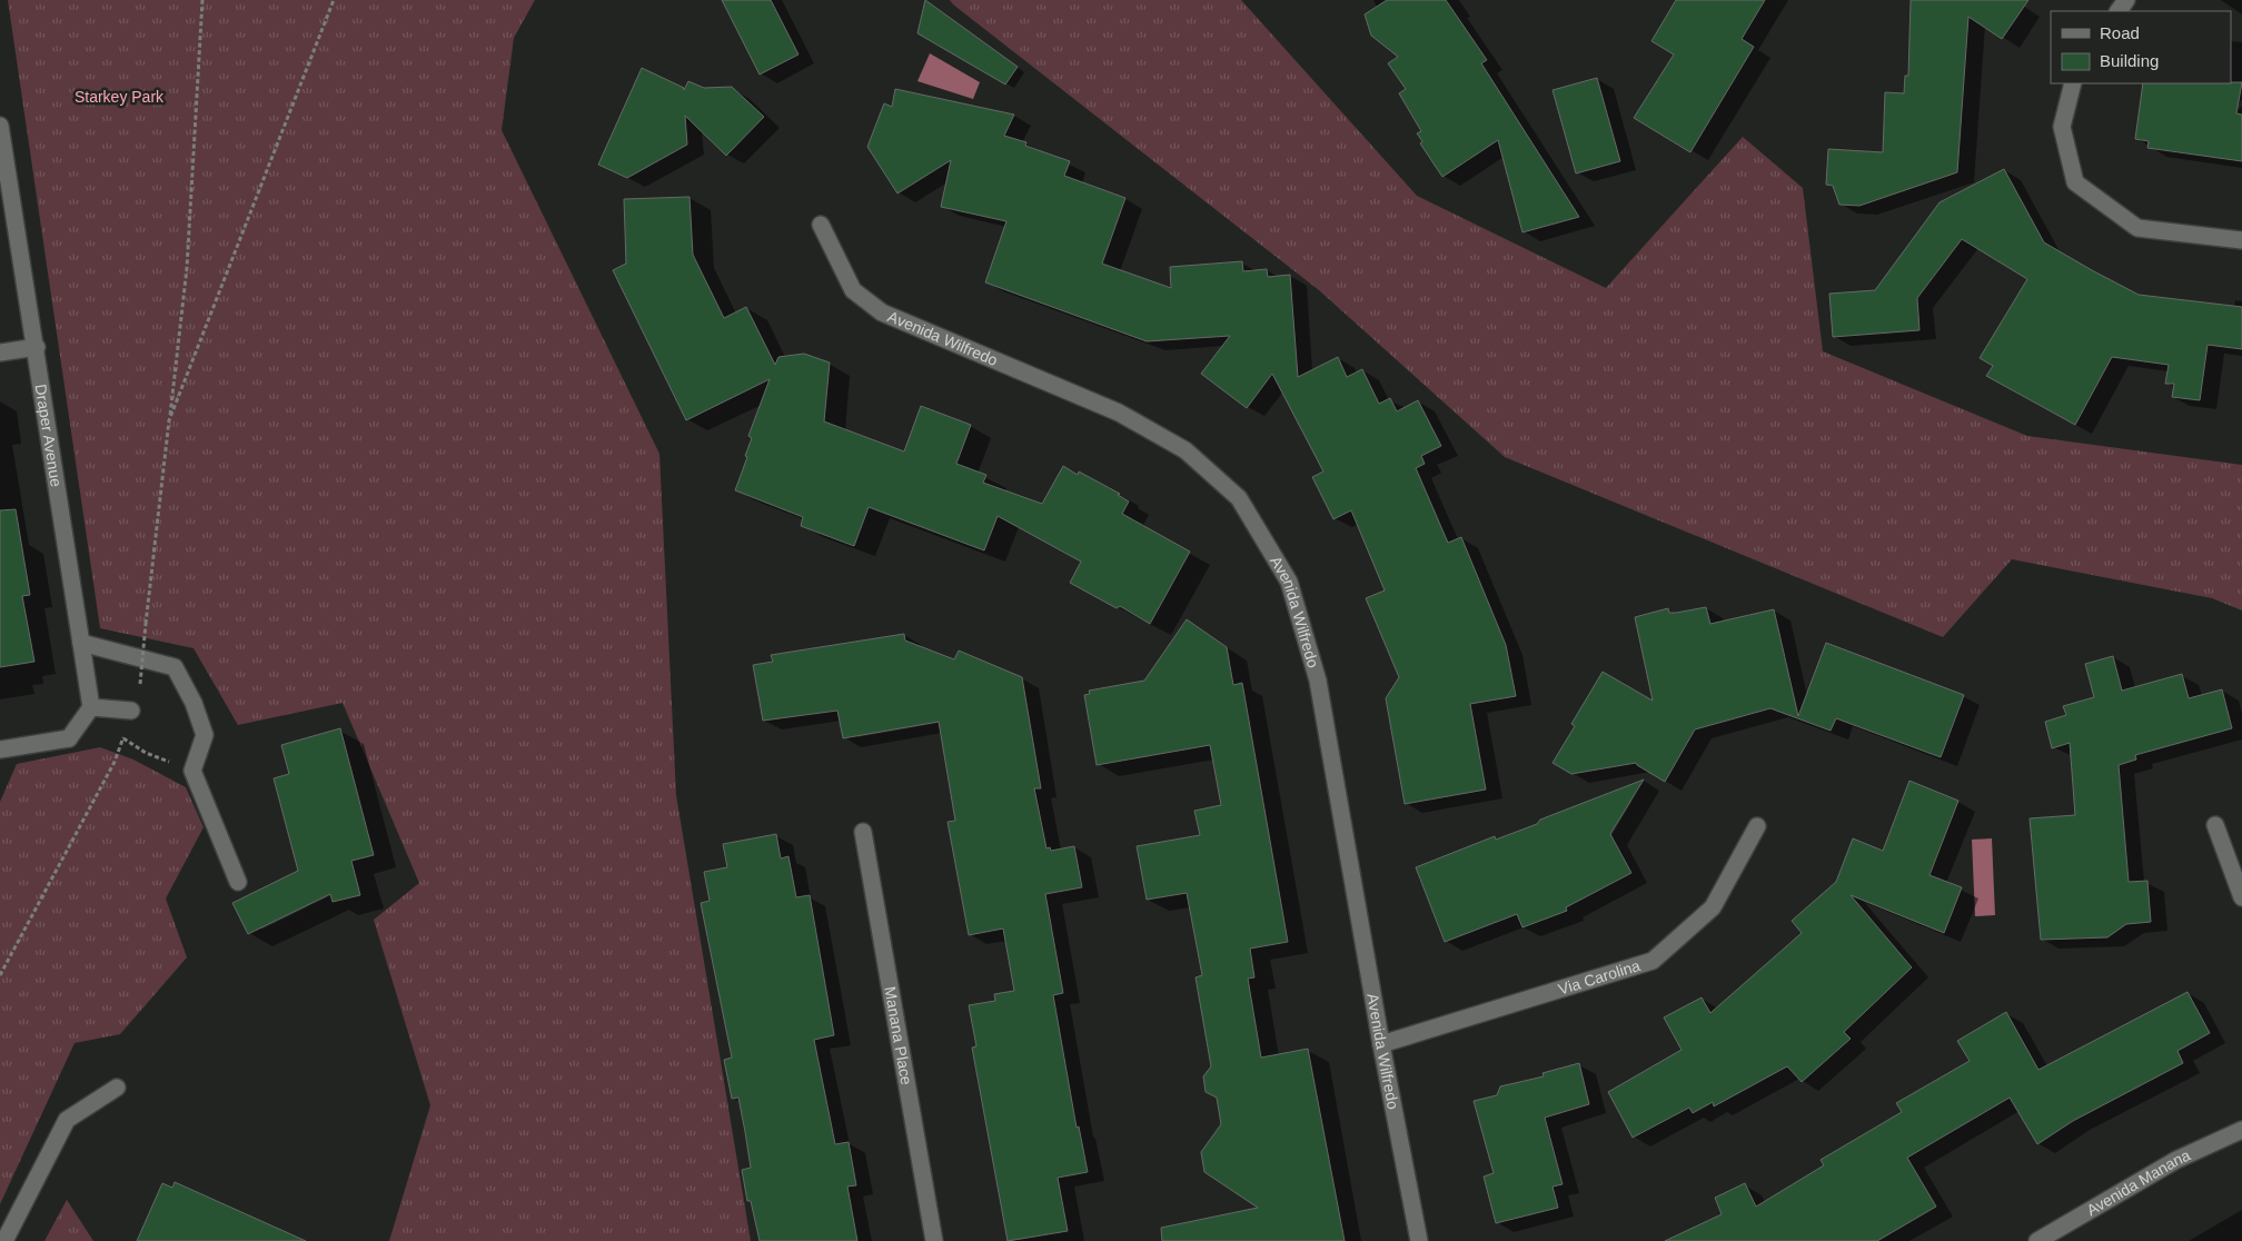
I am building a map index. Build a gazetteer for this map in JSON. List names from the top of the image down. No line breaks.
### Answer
{"streets":{"street":["Avenida Wilfredo","Draper Avenue","Via Carolina","Manana Place","Avenida Manana"]},"crossings":[["Avenida Wilfredo","Via Carolina"]],"parks":["Starkey Park"],"legend":["Road","Building"]}
